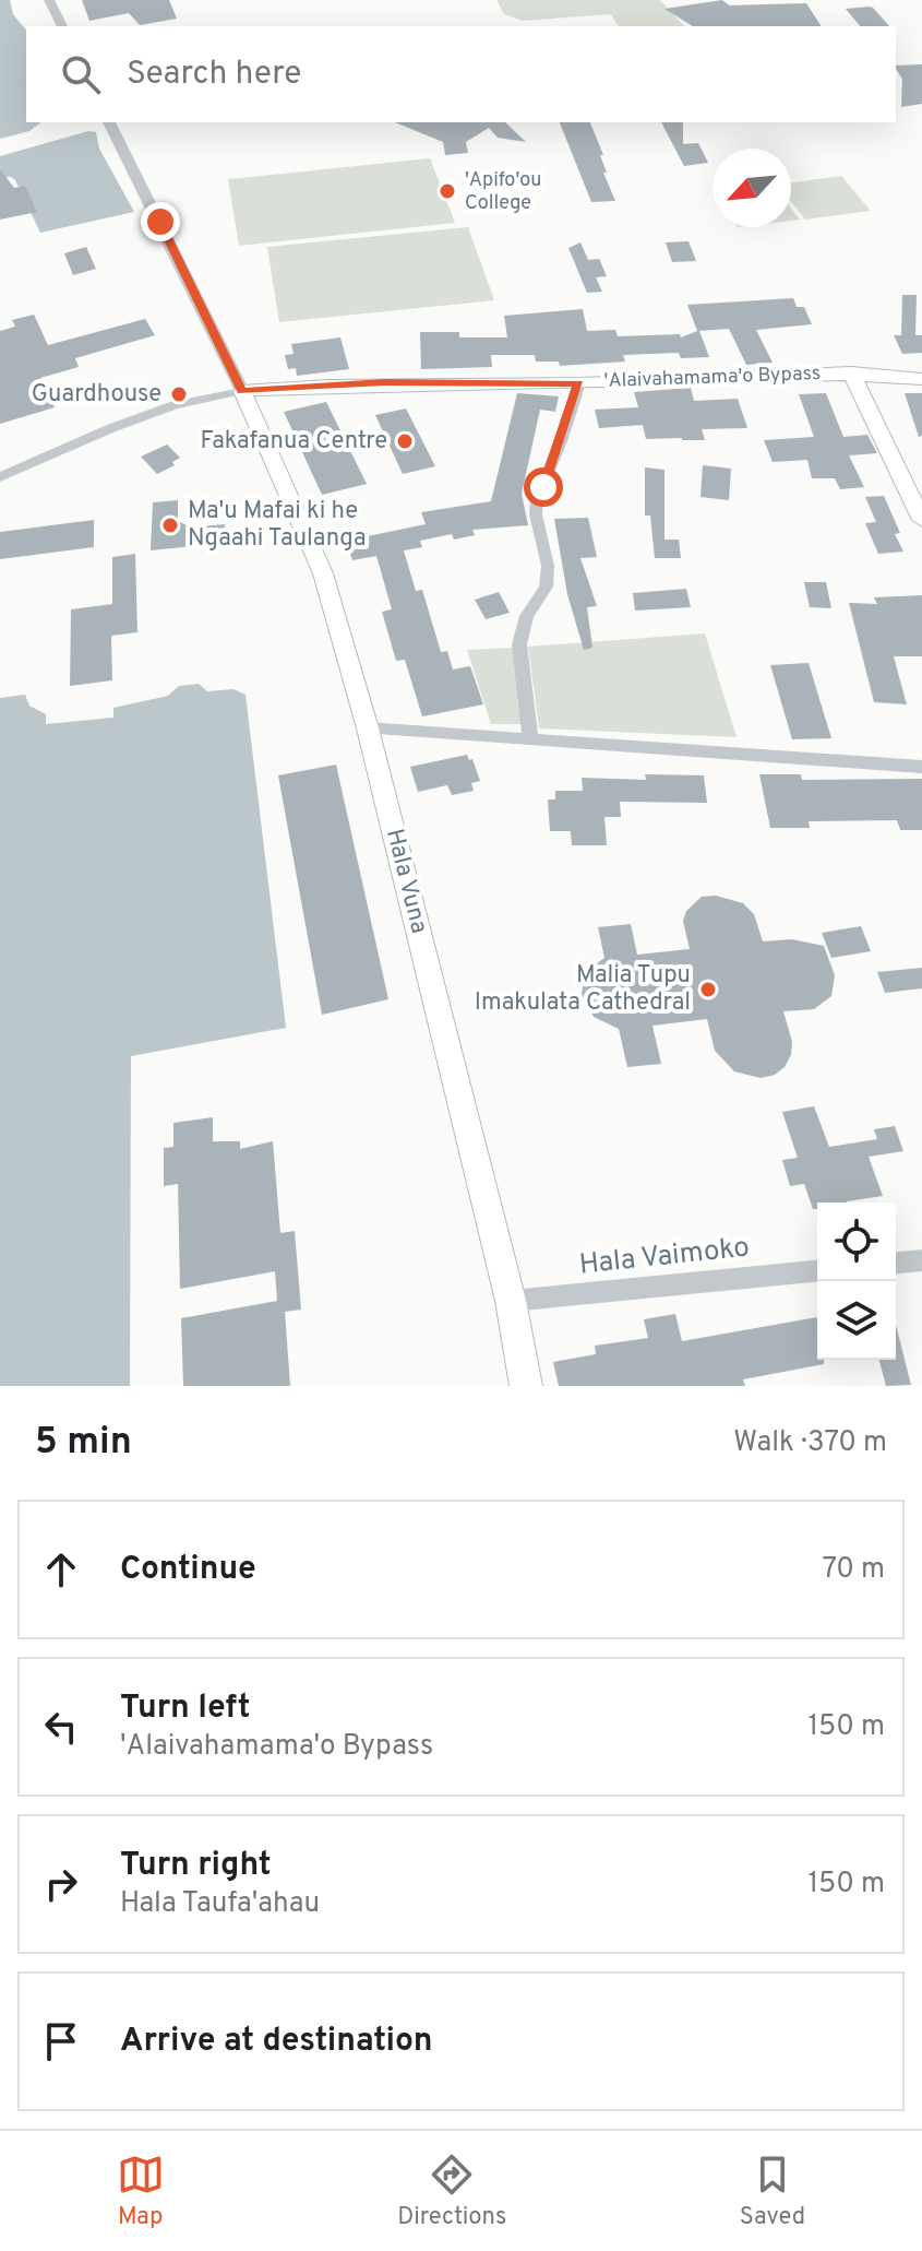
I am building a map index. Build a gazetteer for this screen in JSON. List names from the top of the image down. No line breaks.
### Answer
{"streets":{"main road":["'Alaivahamama'o Bypass","Hala Vuna"],"street":["Hala Vaimoko"]},"crossings":[["'Alaivahamama'o Bypass","Hala Vuna"],["Hala Vuna","Hala Vaimoko"]],"places":["'Apifo'ou College","Guardhouse","Fakafanua Centre","Ma'u Mafai ki he Ngaahi Taulanga","Malia Tupu Imakulata Cathedral"],"north":"bottom left","page":{"search":"Search here","heading":["5 min","Walk · 370 m"],"list":[["Continue","70 m"],["Turn left","'Alaivahamama'o Bypass","150 m"],["Turn right","Hala Taufa'ahau","150 m"],"Arrive at destination"],"nav":["Map","Directions","Saved"]}}
